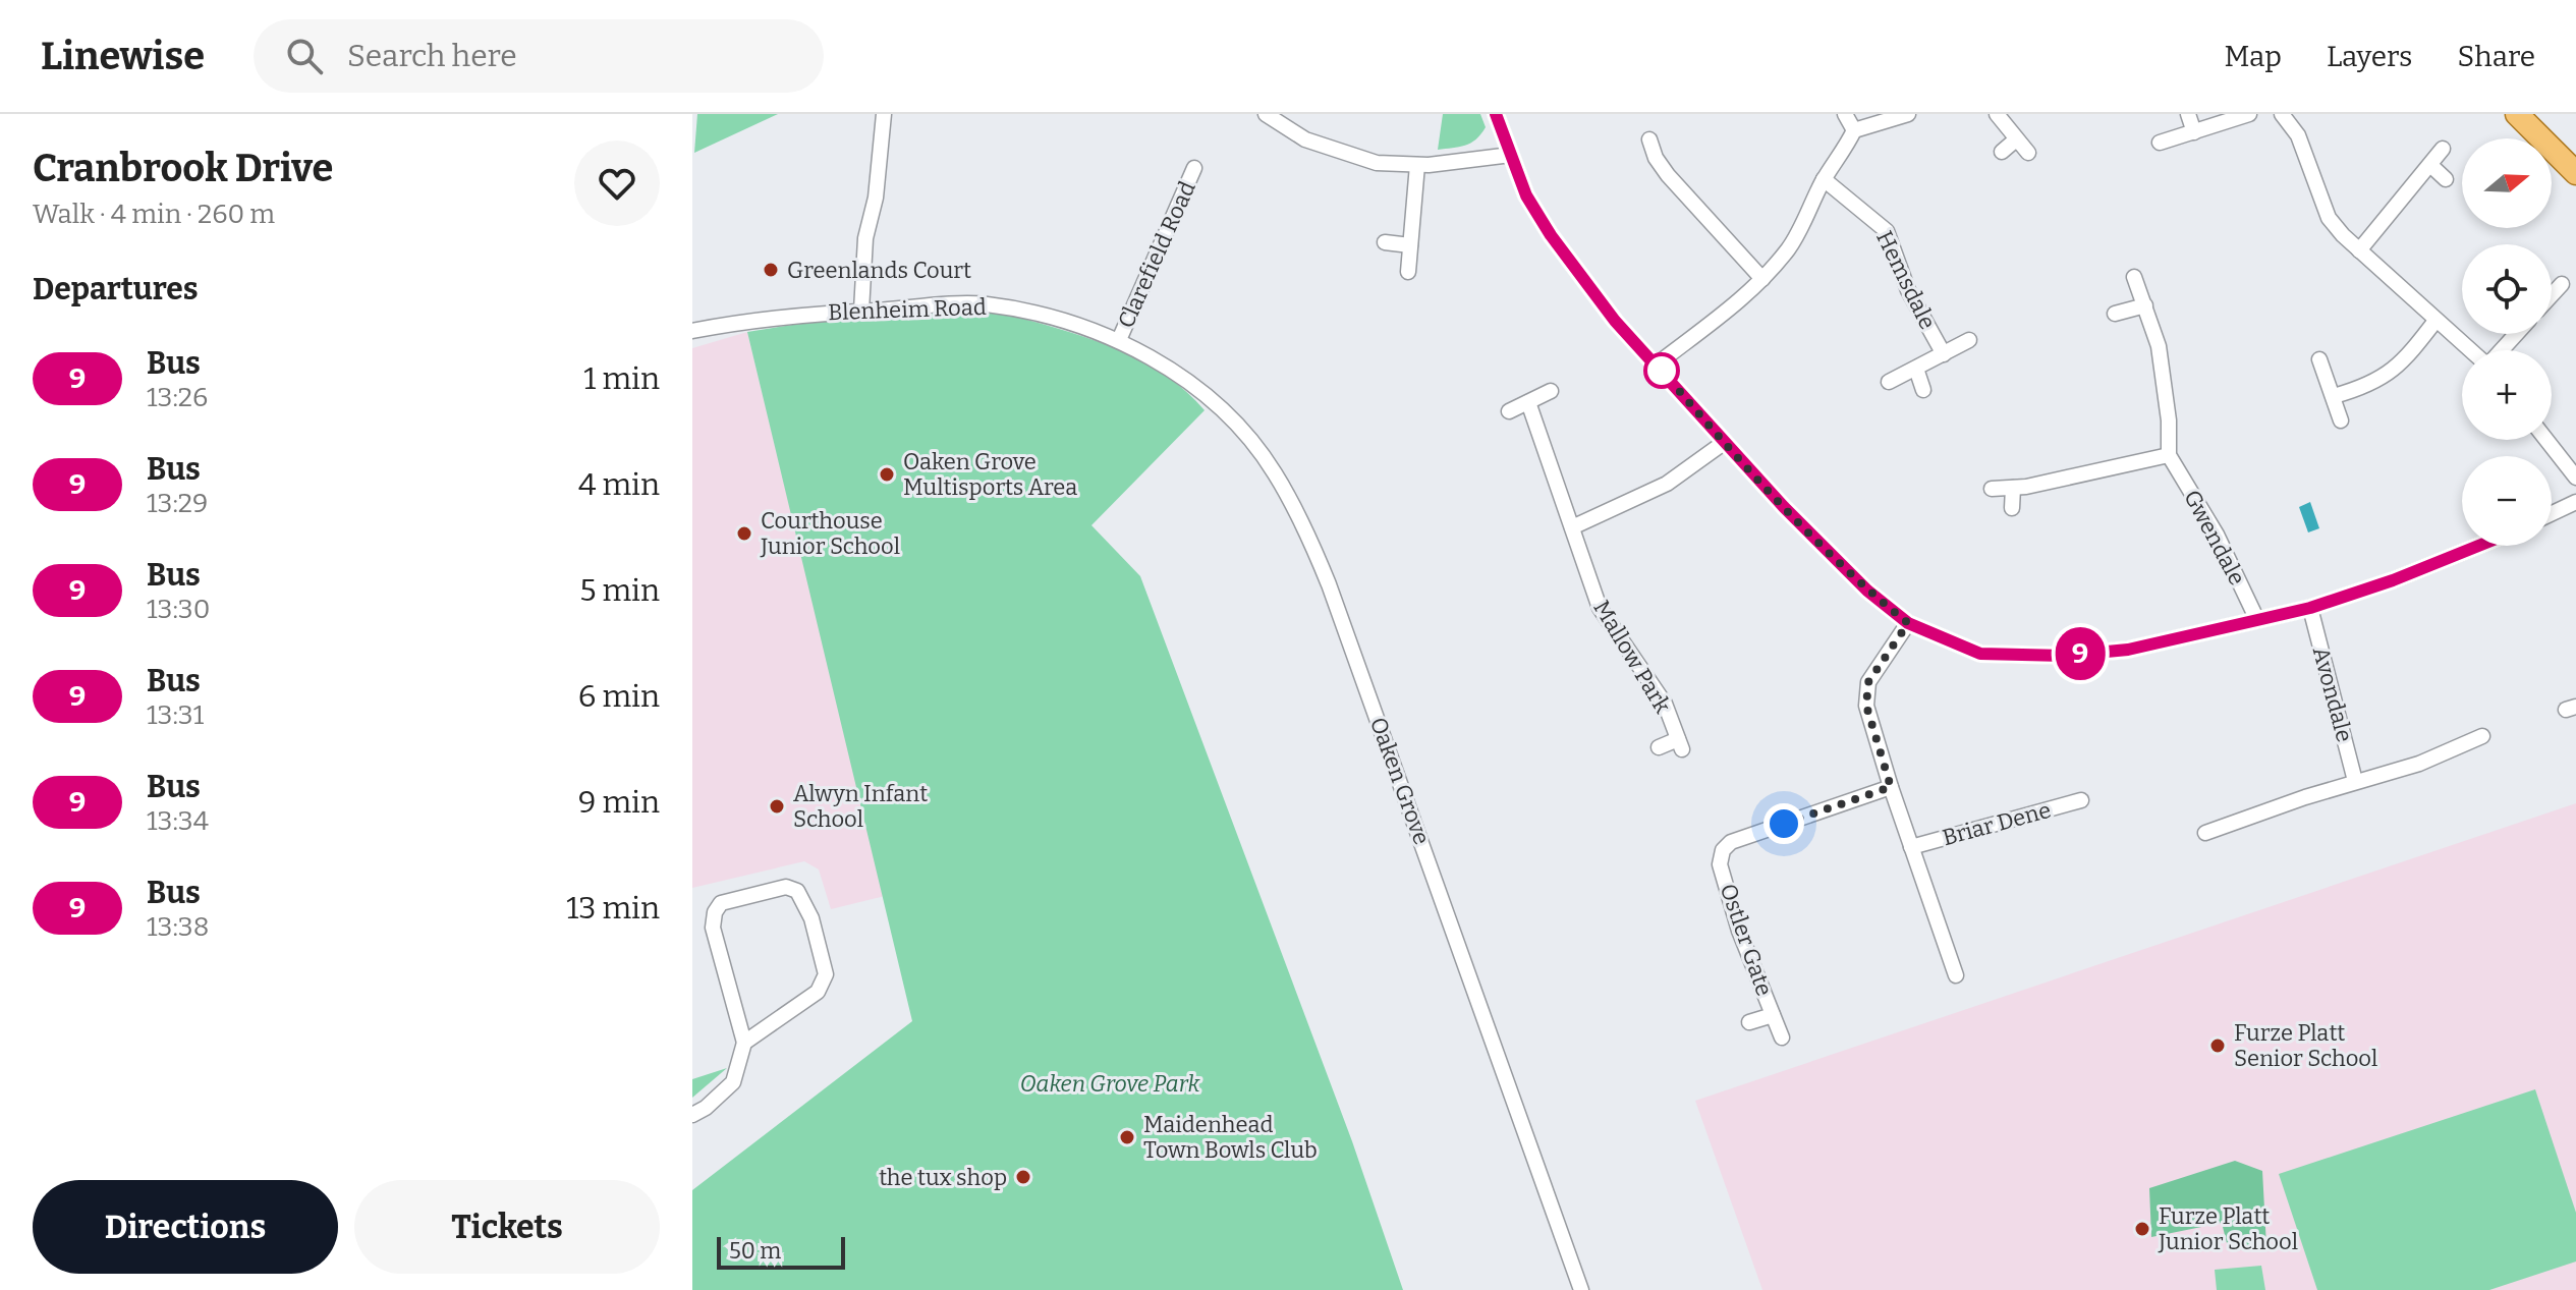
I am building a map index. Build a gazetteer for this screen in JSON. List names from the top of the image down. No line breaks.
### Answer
{"streets":{"street":["Clarefield Road","Hemsdale","Blenheim Road","Gwendale","Mallow Park","Avondale","Oaken Grove","Briar Dene","Ostler Gate"]},"crossings":[["Clarefield Road","Blenheim Road"],["Clarefield Road","Oaken Grove"],["Blenheim Road","Oaken Grove"],["Briar Dene","Ostler Gate"]],"parks":["Oaken Grove Park"],"places":["Greenlands Court","Oaken Grove Multisports Area","Courthouse Junior School","Alwyn Infant School","Furze Platt Senior School","Maidenhead Town Bowls Club","the tux shop","Furze Platt Junior School"],"lines":["bus line 9"],"scale_bar":"50 m","north":"right","page":{"header":"Linewise","search":"Search here","nav":["Map","Layers","Share"],"heading":[["Cranbrook Drive","Walk · 4 min · 260 m"],"Departures"],"on_map":"9","map_buttons":["+","−"],"list":[{"mark":"9","name":"Bus","note":"13:26","value":"1 min"},{"mark":"9","name":"Bus","note":"13:29","value":"4 min"},{"mark":"9","name":"Bus","note":"13:30","value":"5 min"},{"mark":"9","name":"Bus","note":"13:31","value":"6 min"},{"mark":"9","name":"Bus","note":"13:34","value":"9 min"},{"mark":"9","name":"Bus","note":"13:38","value":"13 min"}],"buttons":["Directions","Tickets"],"scale":"50 m"}}
